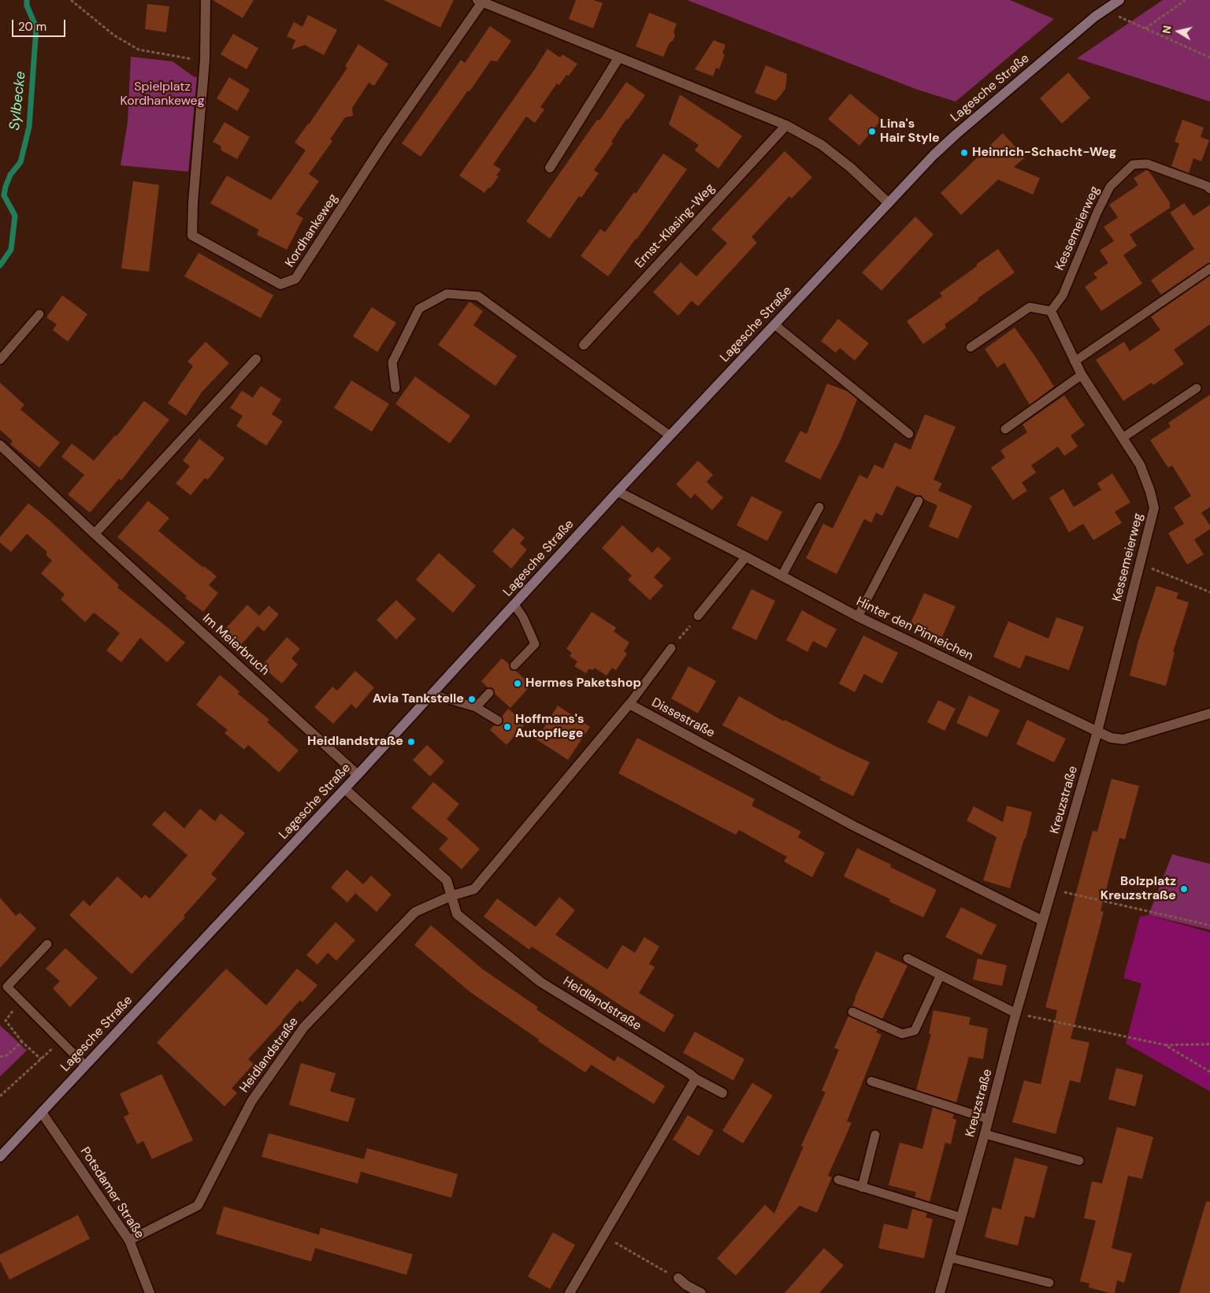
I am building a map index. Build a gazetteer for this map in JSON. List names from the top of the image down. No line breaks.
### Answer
{"streets":{"street":["Lagesche Straße","Ernst-Klasing-Weg","Kessemeierweg","Kordhankeweg","Hinter den Pinneichen","Im Meierbruch","Dissestraße","Kreuzstraße","Heidlandstraße","Potsdamer Straße"]},"crossings":[["Lagesche Straße","Hinter den Pinneichen"],["Lagesche Straße","Im Meierbruch"],["Lagesche Straße","Heidlandstraße"],["Lagesche Straße","Potsdamer Straße"],["Kessemeierweg","Hinter den Pinneichen"],["Kessemeierweg","Kreuzstraße"],["Hinter den Pinneichen","Kreuzstraße"],["Dissestraße","Kreuzstraße"],["Heidlandstraße","Potsdamer Straße"]],"water":["Sylbecke"],"parks":["Spielplatz Kordhankeweg"],"places":["Lina's Hair Style","Heinrich-Schacht-Weg","Hermes Paketshop","Avia Tankstelle","Hoffmans's Autopflege","Heidlandstraße","Bolzplatz Kreuzstraße"],"scale_bar":"20 m","north":"left"}
